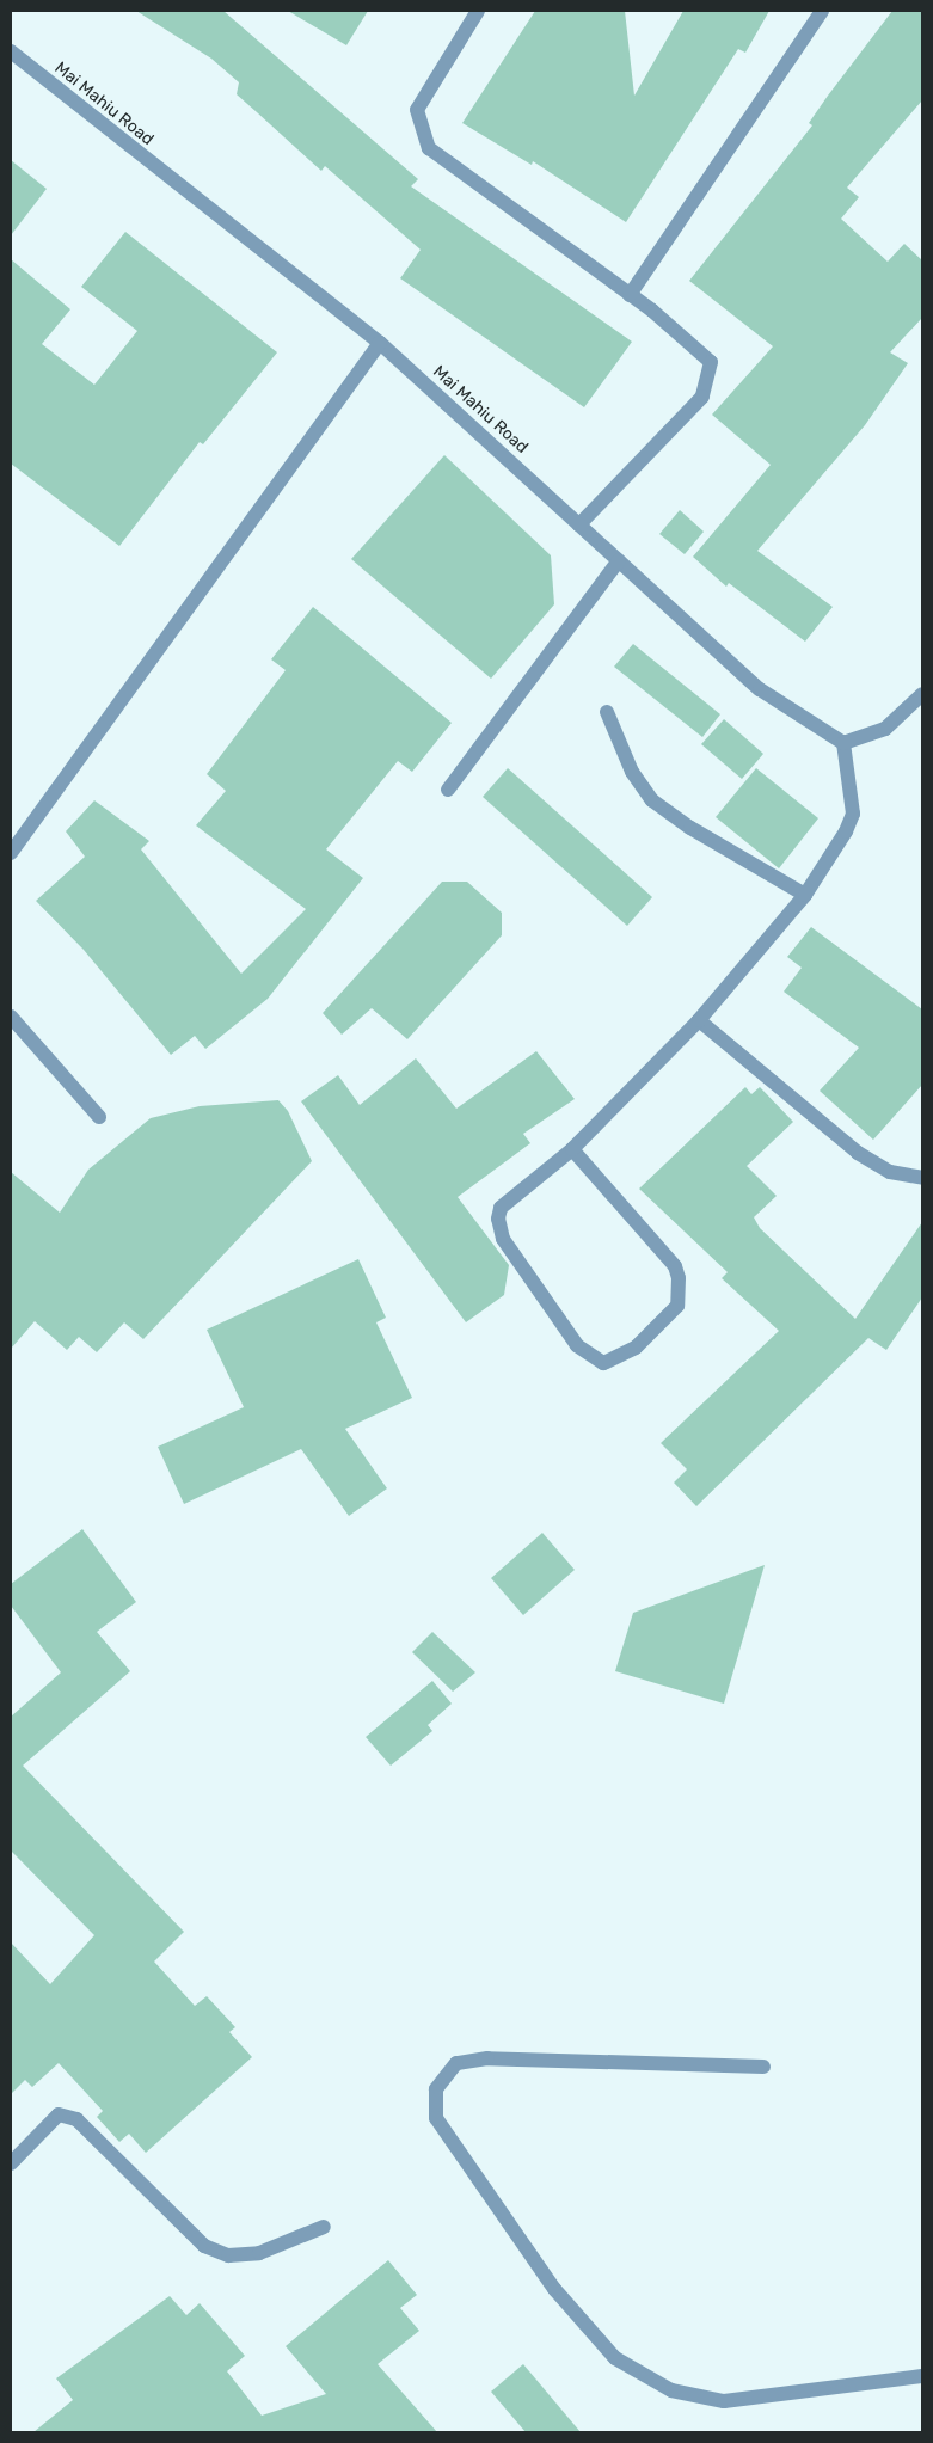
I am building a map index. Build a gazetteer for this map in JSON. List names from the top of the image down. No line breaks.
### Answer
{"streets":{"street":["Mai Mahiu Road"]}}
